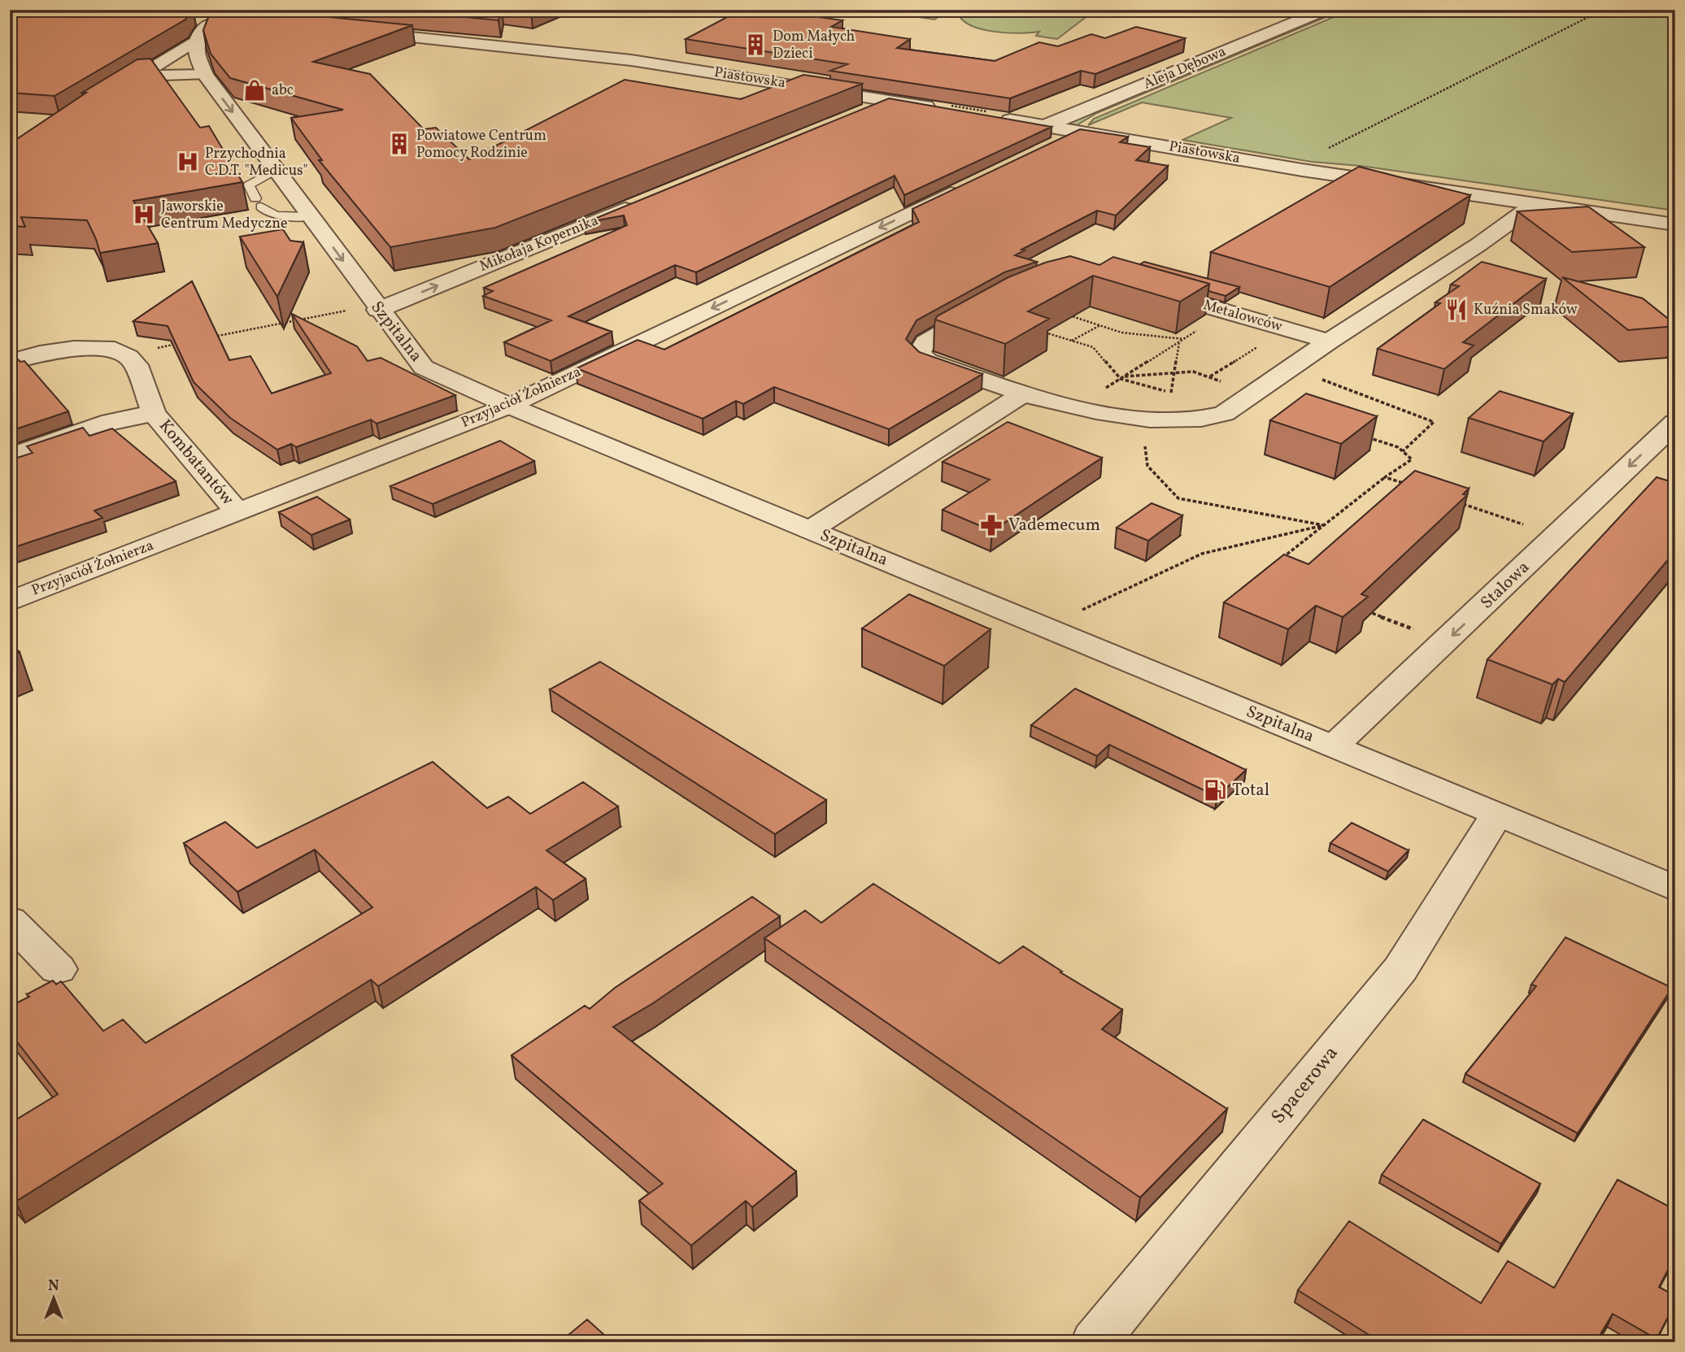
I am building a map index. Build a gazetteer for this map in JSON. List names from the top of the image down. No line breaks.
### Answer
{"streets":{"street":["Aleja Dębowa","Piastowska","Mikołaja Kopernika","Metalowców","Szpitalna","Przyjaciół Żołnierza","Kombatantów","Stalowa","Spacerowa"]},"crossings":[["Aleja Dębowa","Piastowska"],["Mikołaja Kopernika","Szpitalna"],["Szpitalna","Przyjaciół Żołnierza"],["Szpitalna","Stalowa"],["Szpitalna","Spacerowa"],["Przyjaciół Żołnierza","Kombatantów"]],"one_way":["Mikołaja Kopernika"],"places":{"building":["Dom Małych Dzieci","Powiatowe Centrum Pomocy Rodzinie"],"shop":["abc"],"hospital":["Przychodnia C.D.T. \"Medicus\"","Jaworskie Centrum Medyczne"],"restaurant":["Kuźnia Smaków"],"pharmacy":["Vademecum"],"fuel station":["Total"]},"north":"top"}
